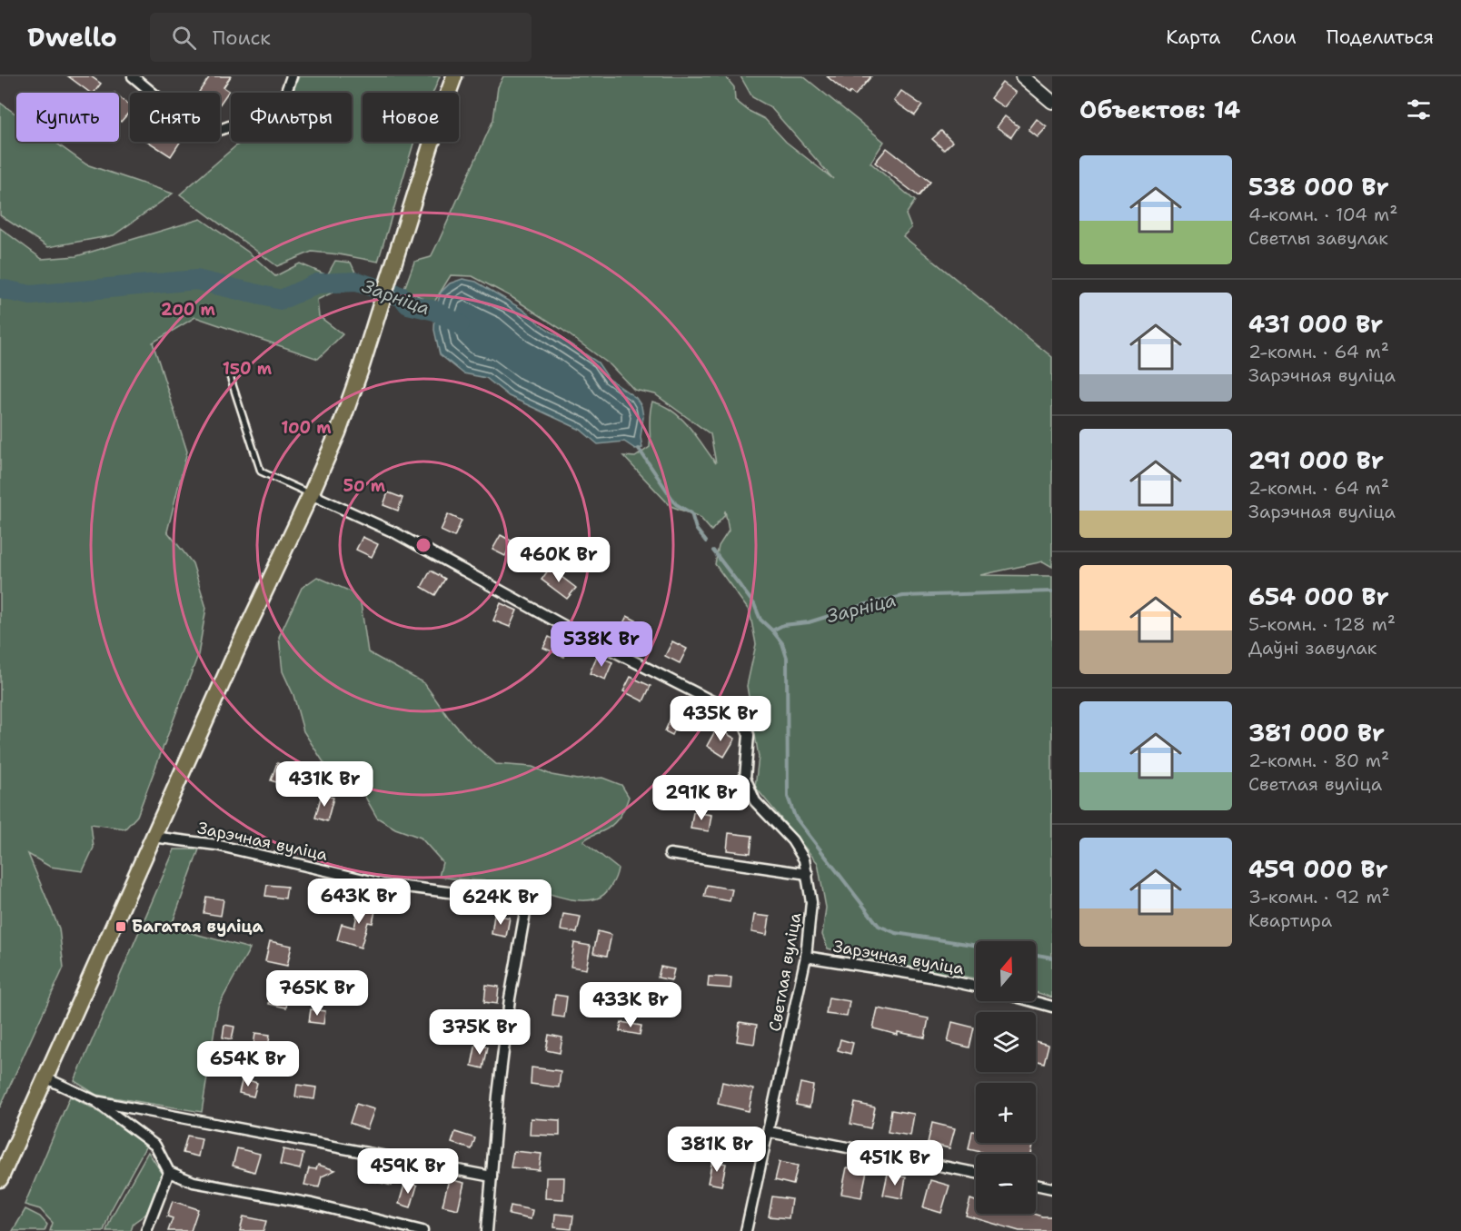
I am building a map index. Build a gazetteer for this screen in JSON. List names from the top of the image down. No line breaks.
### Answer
{"streets":{"street":["Зарэчная вуліца","Светлая вуліца"]},"crossings":[["Зарэчная вуліца","Светлая вуліца"]],"water":["Зарніца"],"places":{"transit":["Багатая вуліца"]},"north":"top","page":{"header":"Dwello","search":"Поиск","nav":["Карта","Слои","Поделиться"],"heading":"Объектов: 14","chip":["Купить","Снять","Фильтры","Новое"],"list":[{"name":"538 000 Br","note":"4-комн. · 104 m² · Светлы завулак"},{"name":"431 000 Br","note":"2-комн. · 64 m² · Зарэчная вуліца"},{"name":"291 000 Br","note":"2-комн. · 64 m² · Зарэчная вуліца"},{"name":"654 000 Br","note":"5-комн. · 128 m² · Даўні завулак"},{"name":"381 000 Br","note":"2-комн. · 80 m² · Светлая вуліца"},{"name":"459 000 Br","note":"3-комн. · 92 m² · Квартира"}],"price":["460K Br","538K Br","435K Br","431K Br","291K Br","643K Br","624K Br","765K Br","433K Br","375K Br","654K Br","381K Br","451K Br","459K Br"],"map_buttons":["+","−"]},"rings":["200 m","150 m","100 m","50 m"]}
